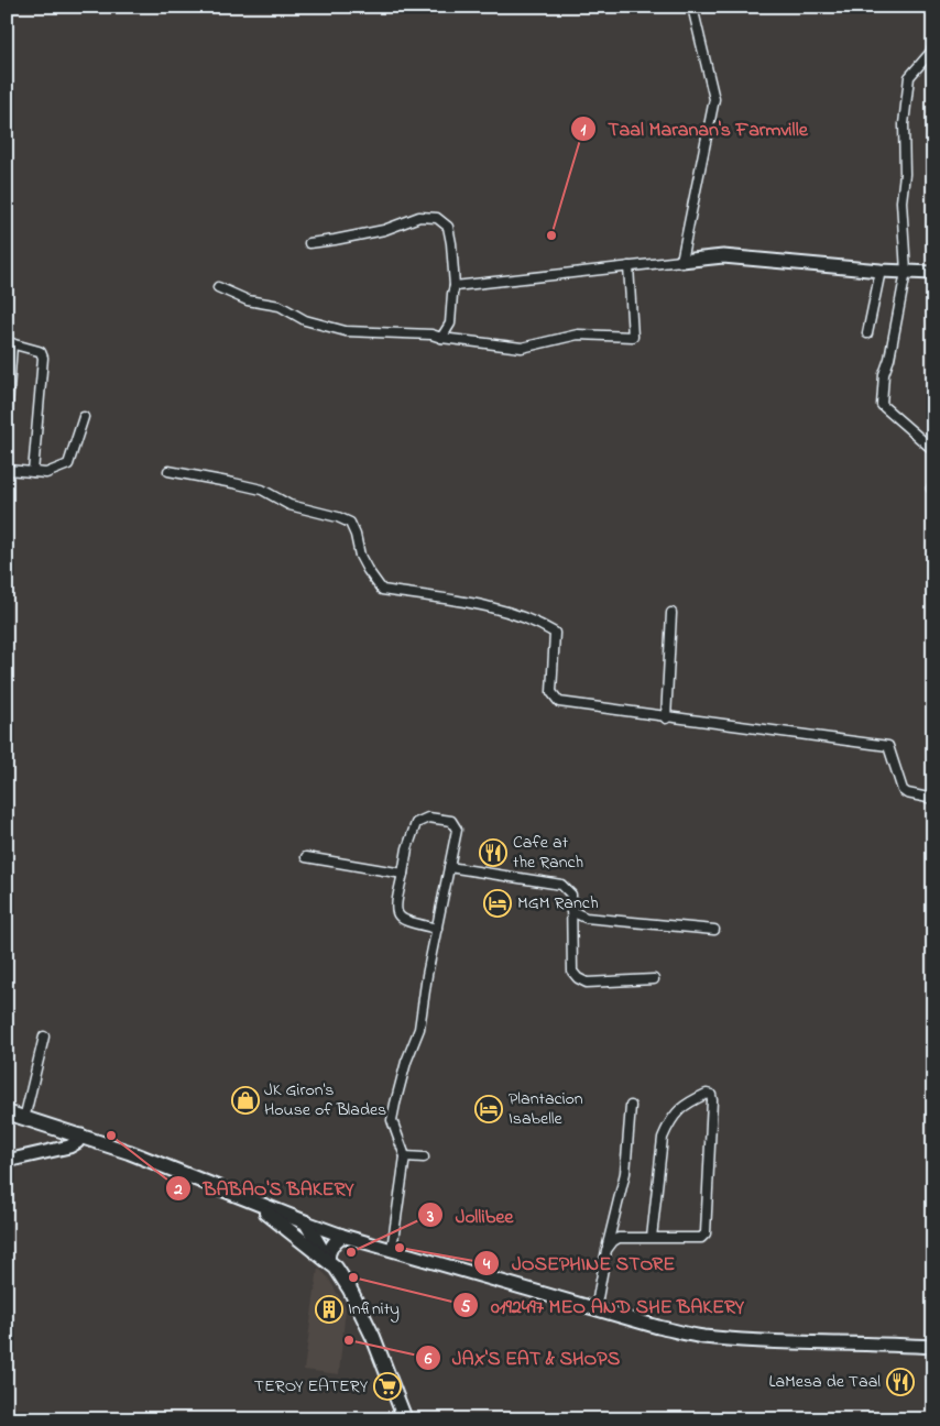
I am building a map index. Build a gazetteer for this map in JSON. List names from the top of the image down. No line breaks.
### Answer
{"places":{"other":["Taal Maranan's Farmville","BABAO'S BAKERY","JOSEPHINE STORE","Jollibee","0192497 MEO AND SHE BAKERY","JAX'S EAT & SHOPS"],"restaurant":["Cafe at the Ranch","LaMesa de Taal"],"hotel":["MGM Ranch","Plantacion Isabelle"],"shop":["JK Giron's House of Blades"],"building":["Infinity"],"supermarket":["TEROY EATERY"]}}
